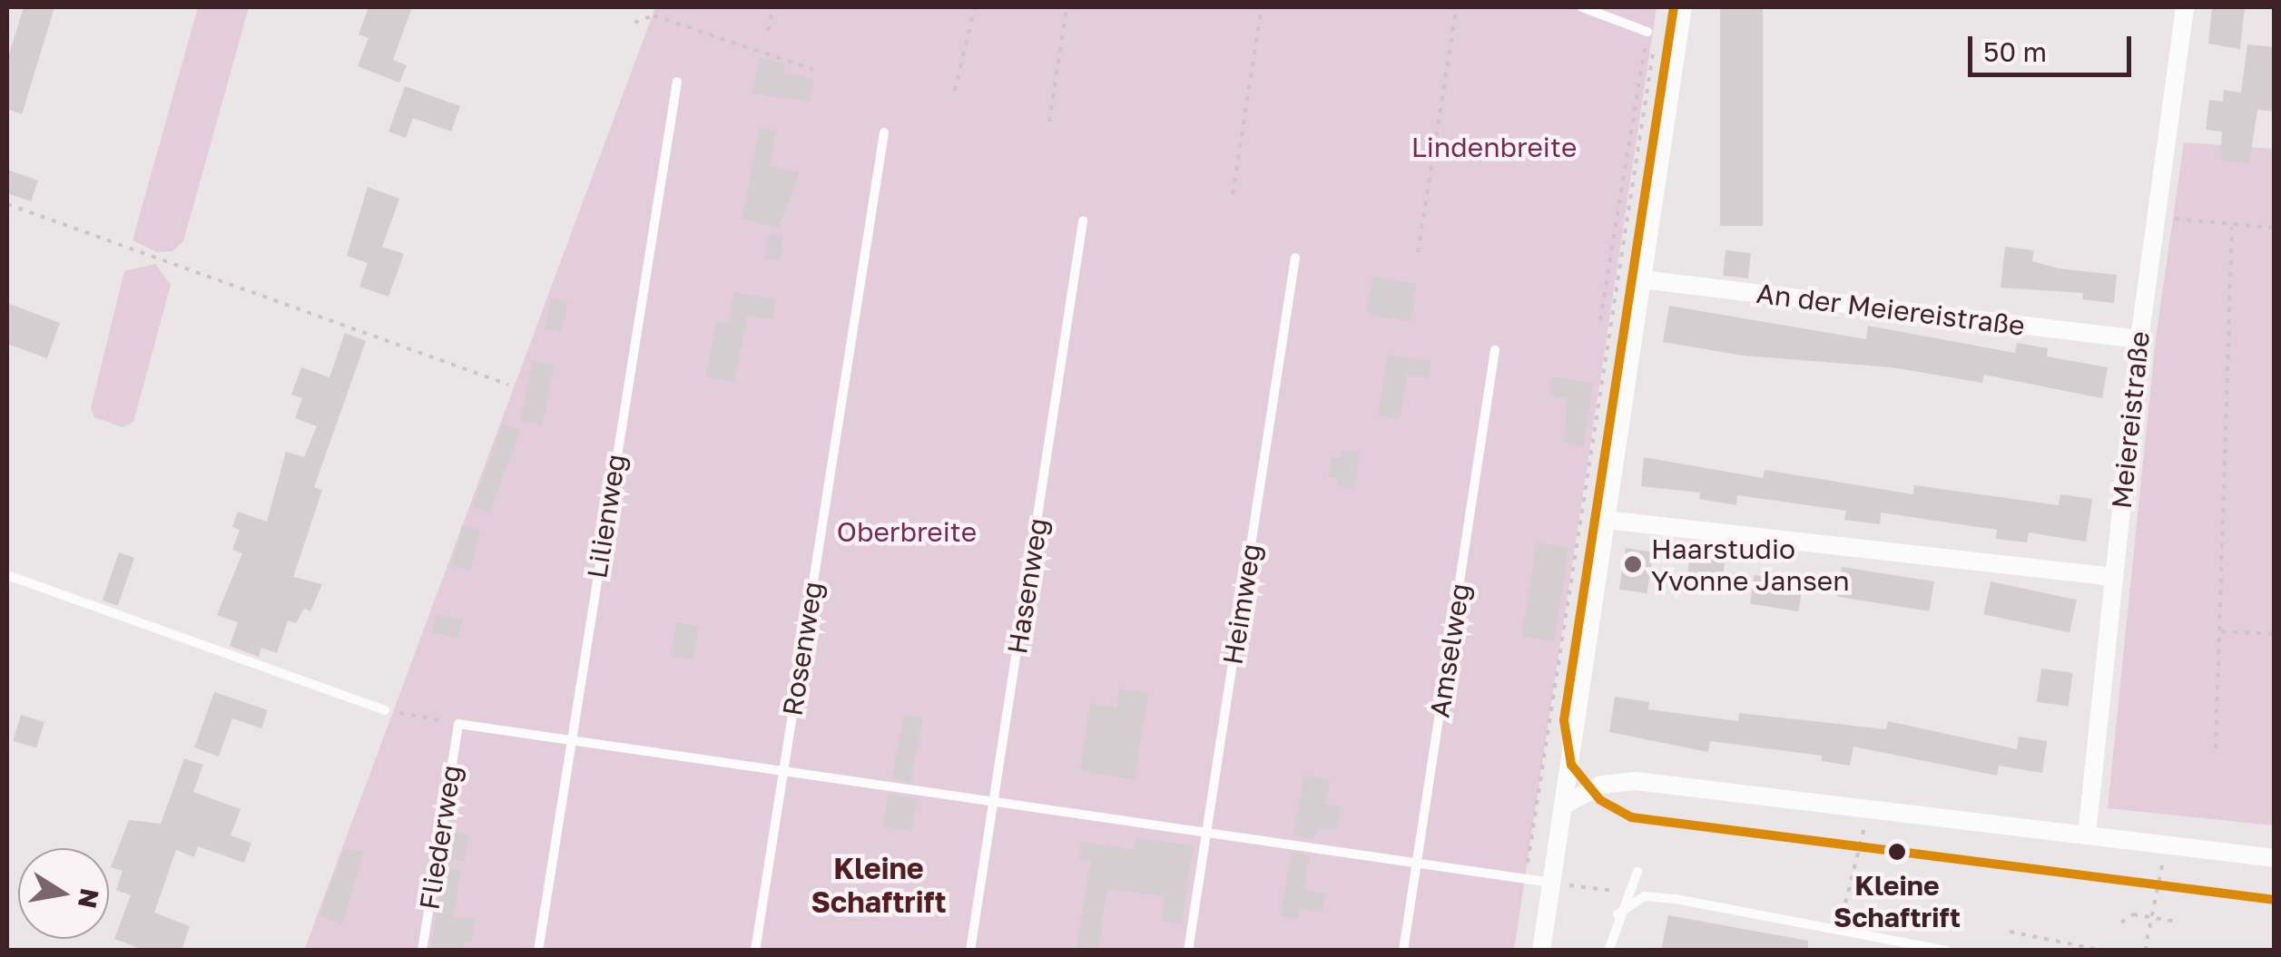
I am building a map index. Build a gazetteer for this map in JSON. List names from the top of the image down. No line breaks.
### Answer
{"streets":{"street":["An der Meiereistraße","Meiereistraße"],"lane":["Lilienweg","Hasenweg","Heimweg","Rosenweg","Amselweg","Fliederweg"]},"crossings":[["An der Meiereistraße","Meiereistraße"]],"districts":["Kleine Schaftrift"],"parks":["Lindenbreite","Oberbreite"],"places":["Haarstudio Yvonne Jansen","Kleine Schaftrift"],"scale_bar":"50 m","north":"right"}
